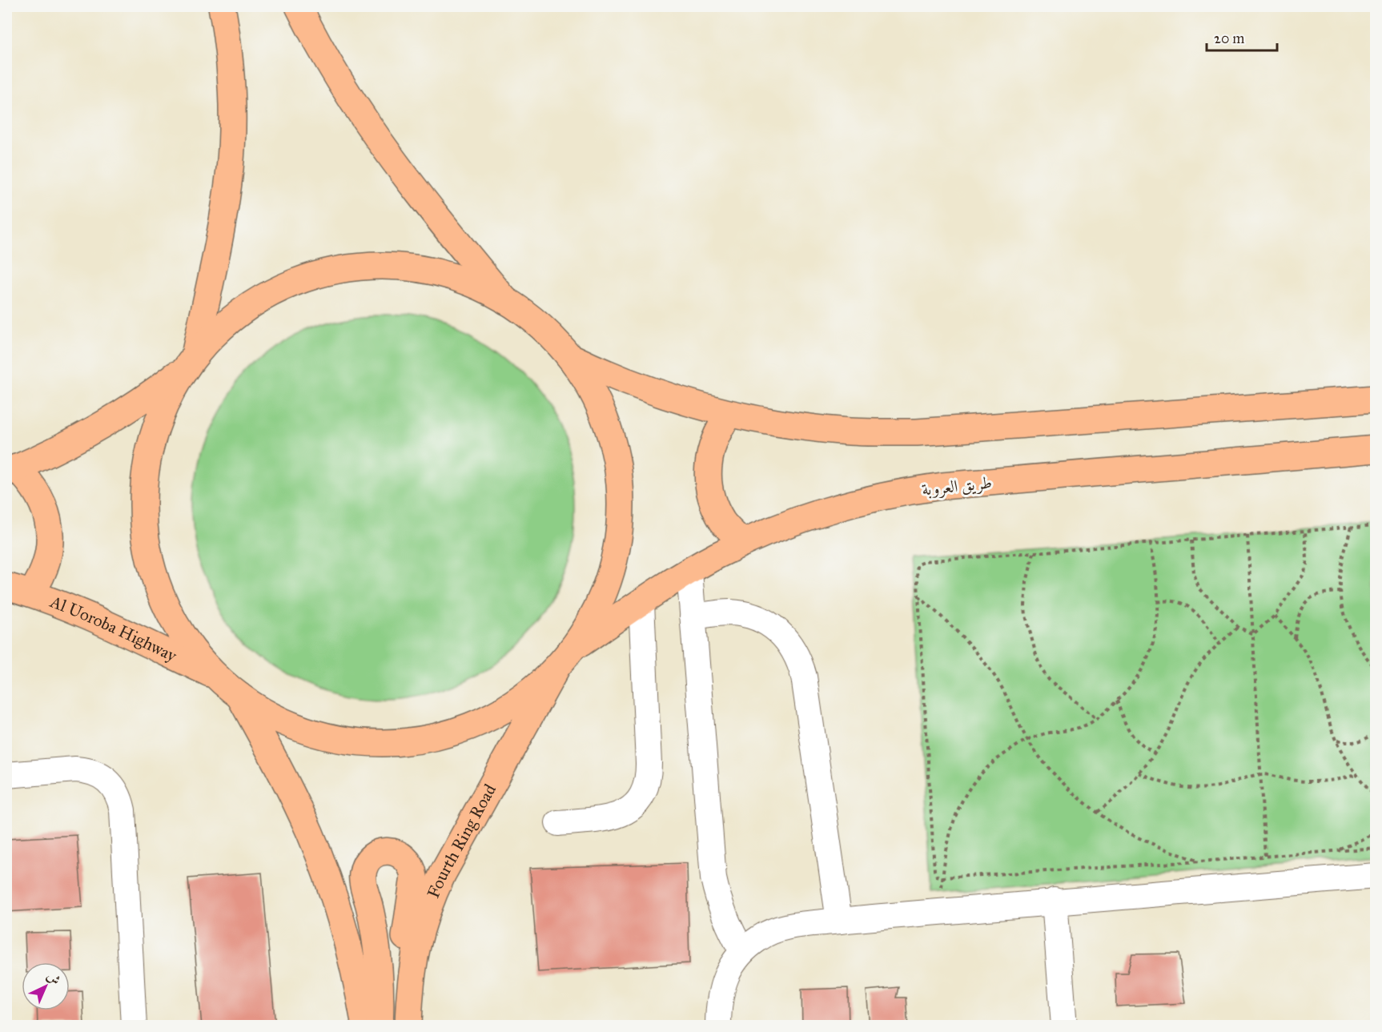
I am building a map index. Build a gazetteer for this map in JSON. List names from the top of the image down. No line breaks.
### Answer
{"streets":{"main road":["طريق العروبة","Al Uoroba Highway","Fourth Ring Road"]},"scale_bar":"20 m","north":"top right"}
